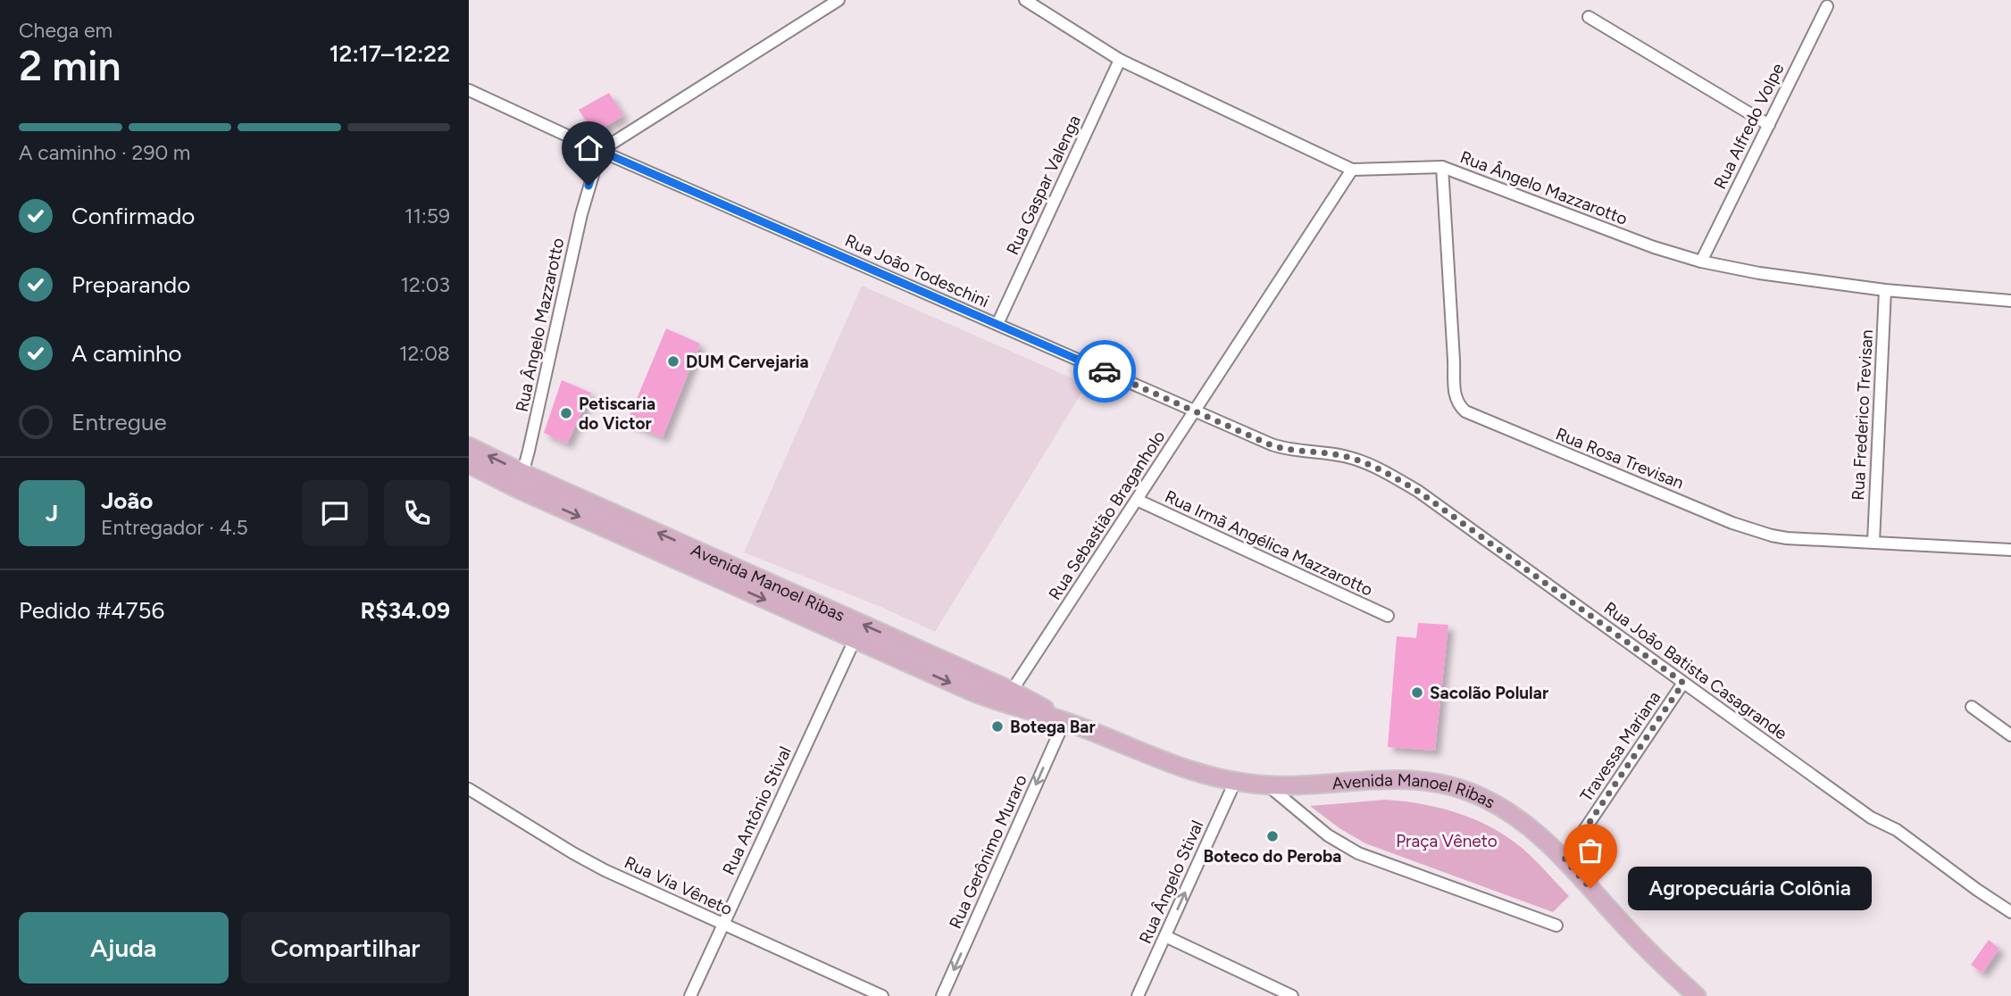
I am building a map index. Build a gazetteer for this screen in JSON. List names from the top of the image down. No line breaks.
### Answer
{"streets":{"main road":["Avenida Manoel Ribas"],"street":["Rua Alfredo Volpe","Rua Gaspar Valenga","Rua Ângelo Mazzarotto","Rua João Todeschini","Rua Frederico Trevisan","Rua Rosa Trevisan","Rua Sebastião Braganholo","Rua Irmã Angélica Mazzarotto","Rua João Batista Casagrande","Travessa Mariana","Rua Antônio Stival","Rua Gerônimo Muraro","Rua Ângelo Stival","Rua Via Vêneto"]},"crossings":[["Rua Alfredo Volpe","Rua Ângelo Mazzarotto"],["Rua Gaspar Valenga","Rua Ângelo Mazzarotto"],["Rua Gaspar Valenga","Rua João Todeschini"],["Rua Ângelo Mazzarotto","Rua João Todeschini"],["Rua Ângelo Mazzarotto","Rua Frederico Trevisan"],["Rua Ângelo Mazzarotto","Rua Rosa Trevisan"],["Rua Ângelo Mazzarotto","Rua Sebastião Braganholo"],["Rua Ângelo Mazzarotto","Avenida Manoel Ribas"],["Rua João Todeschini","Rua Sebastião Braganholo"],["Rua João Todeschini","Rua João Batista Casagrande"],["Rua Frederico Trevisan","Rua Rosa Trevisan"],["Rua Sebastião Braganholo","Rua Irmã Angélica Mazzarotto"],["Rua Sebastião Braganholo","Avenida Manoel Ribas"],["Avenida Manoel Ribas","Travessa Mariana"],["Avenida Manoel Ribas","Rua Antônio Stival"],["Avenida Manoel Ribas","Rua Gerônimo Muraro"],["Avenida Manoel Ribas","Rua Ângelo Stival"],["Rua João Batista Casagrande","Travessa Mariana"],["Rua Antônio Stival","Rua Via Vêneto"]],"one_way":["Rua Gerônimo Muraro","Rua Ângelo Stival"],"parks":["Praça Vêneto"],"places":["DUM Cervejaria","Petiscaria do Victor","Sacolão Polular","Botega Bar","Boteco do Peroba","Agropecuária Colônia"],"page":{"heading":["2 min","Chega em","12:17–12:22"],"panel":["João","Entregador · 4.5","Pedido #4756","R$34.09"],"bar":"A caminho · 290 m","list":[["Confirmado","11:59"],["Preparando","12:03"],["A caminho","12:08"],"Entregue"],"round":"J","bubble":"Agropecuária Colônia","buttons":["Ajuda","Compartilhar"]}}
